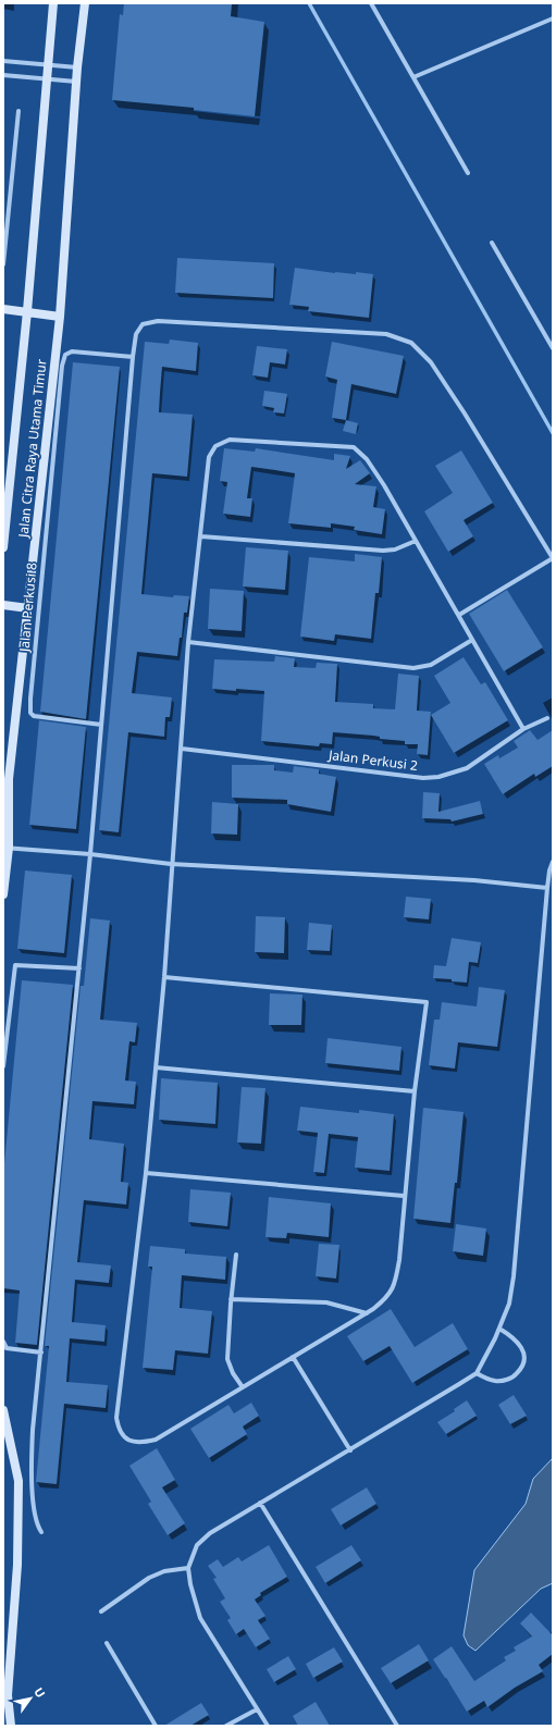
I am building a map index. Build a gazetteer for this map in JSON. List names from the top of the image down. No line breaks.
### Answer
{"streets":{"main road":["Jalan Citra Raya Utama Timur"],"street":["Jalan Perkusi 8","Jalan Perkusi 2"]},"north":"top right"}
